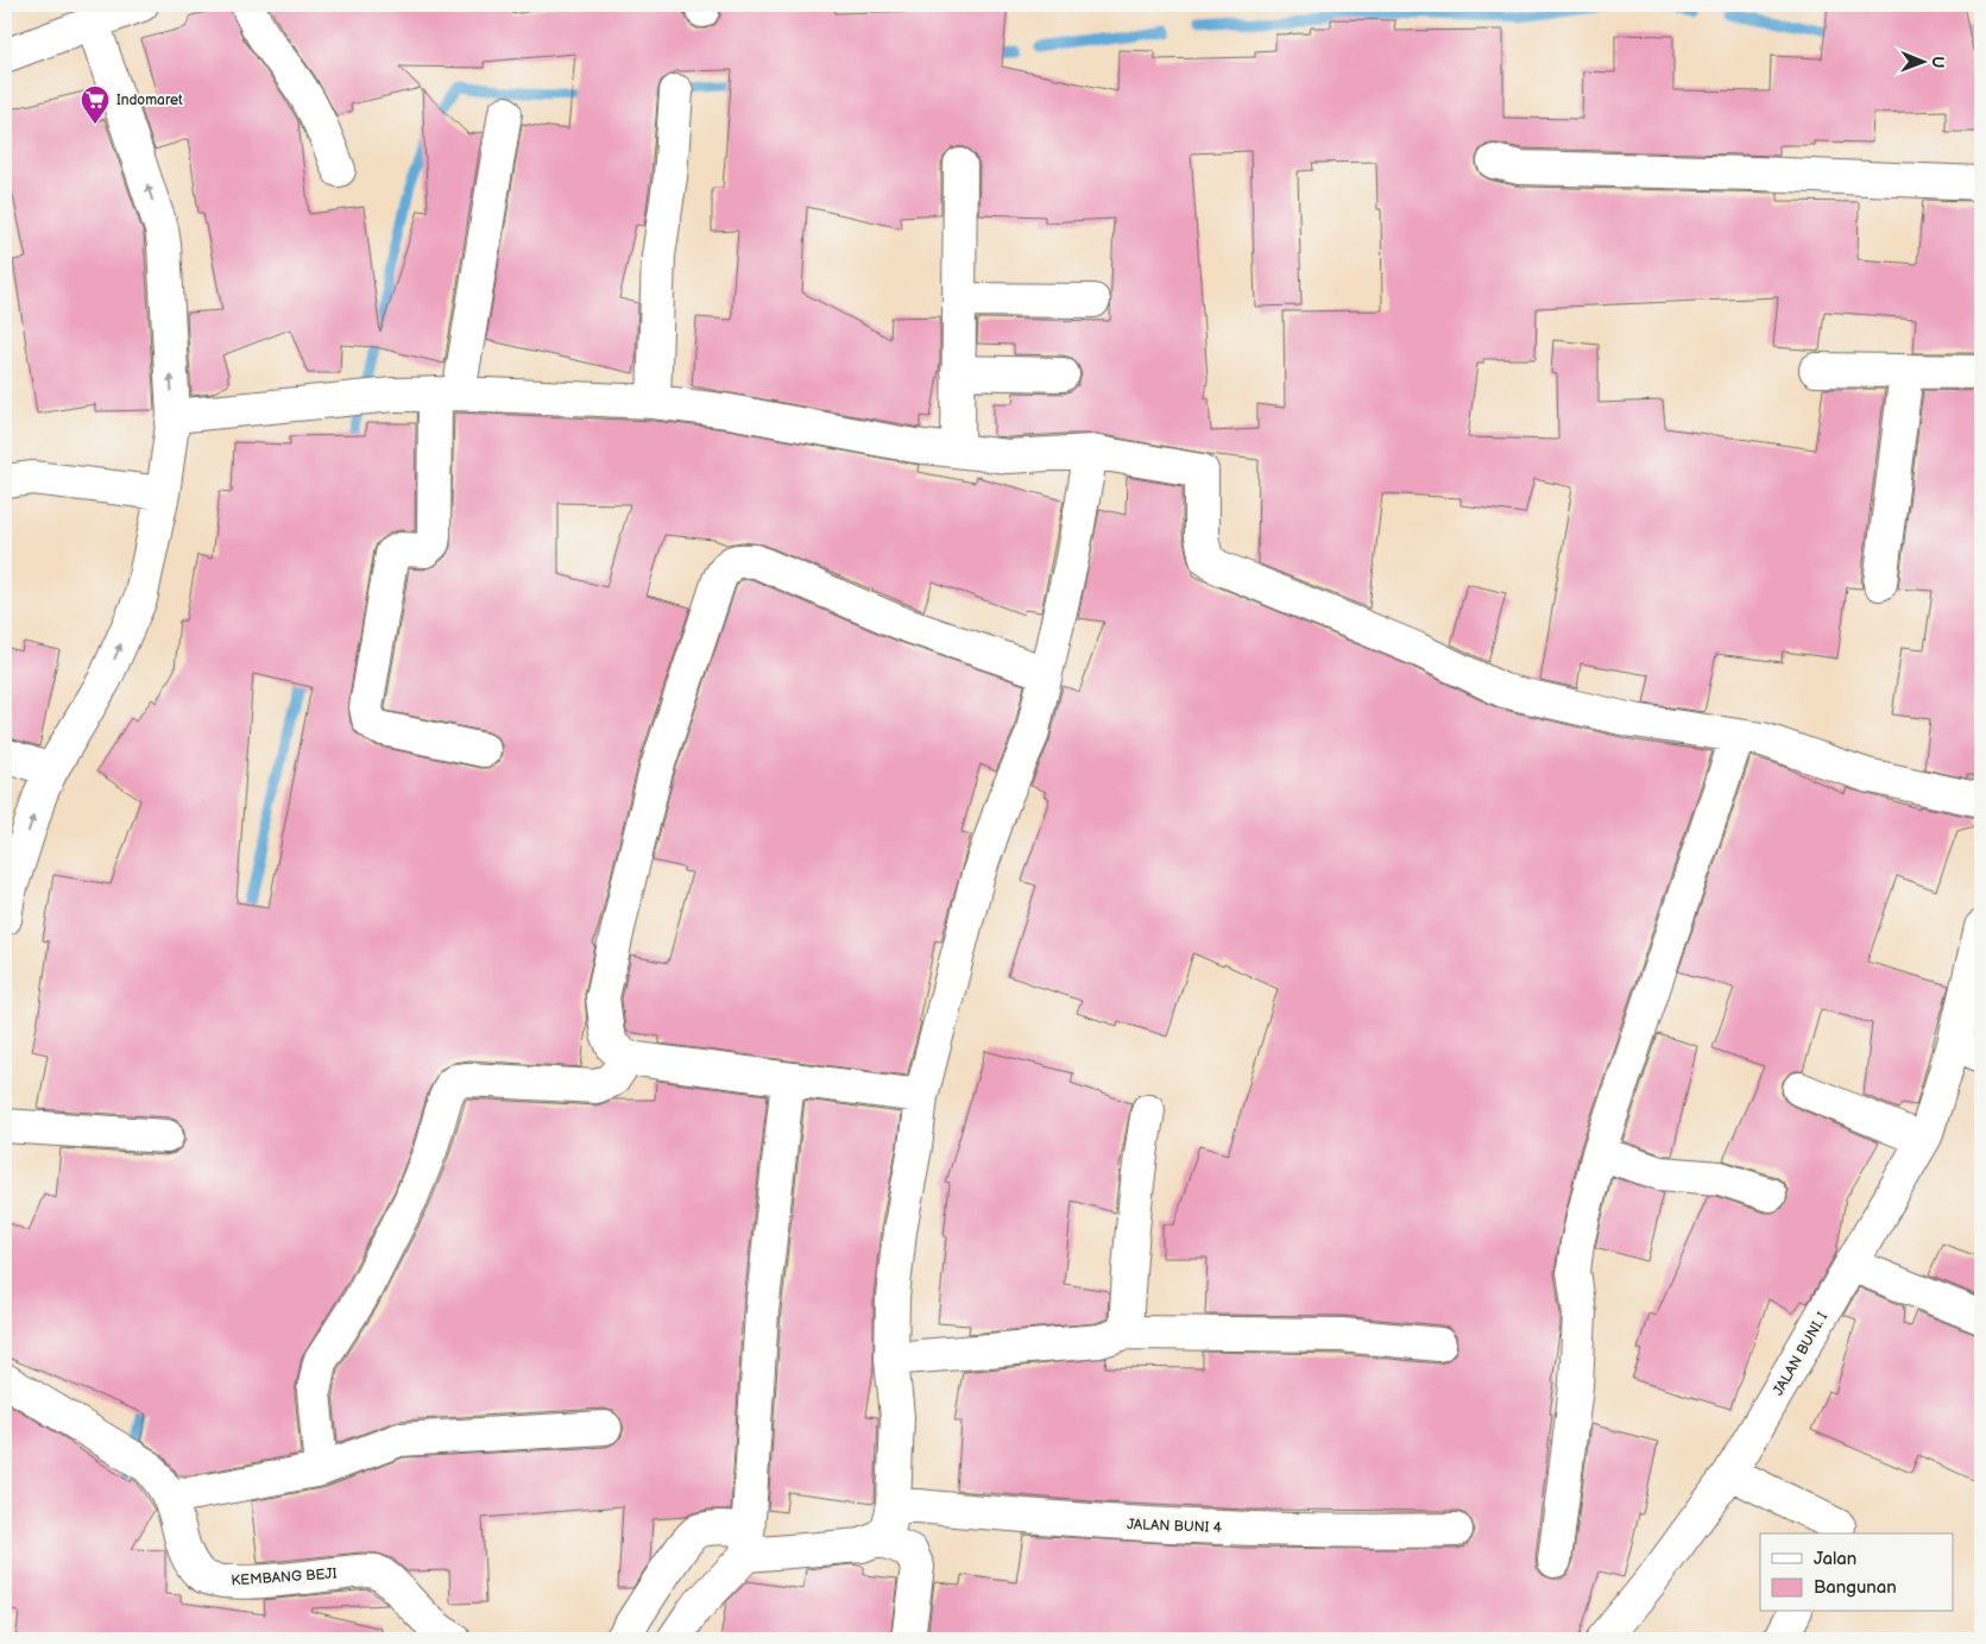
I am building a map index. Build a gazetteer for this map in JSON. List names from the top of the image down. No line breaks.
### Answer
{"streets":{"street":["JALAN BUNI. I","JALAN BUNI 4","KEMBANG BEJI"]},"places":{"supermarket":["Indomaret"]},"legend":["Jalan","Bangunan"],"north":"right"}
